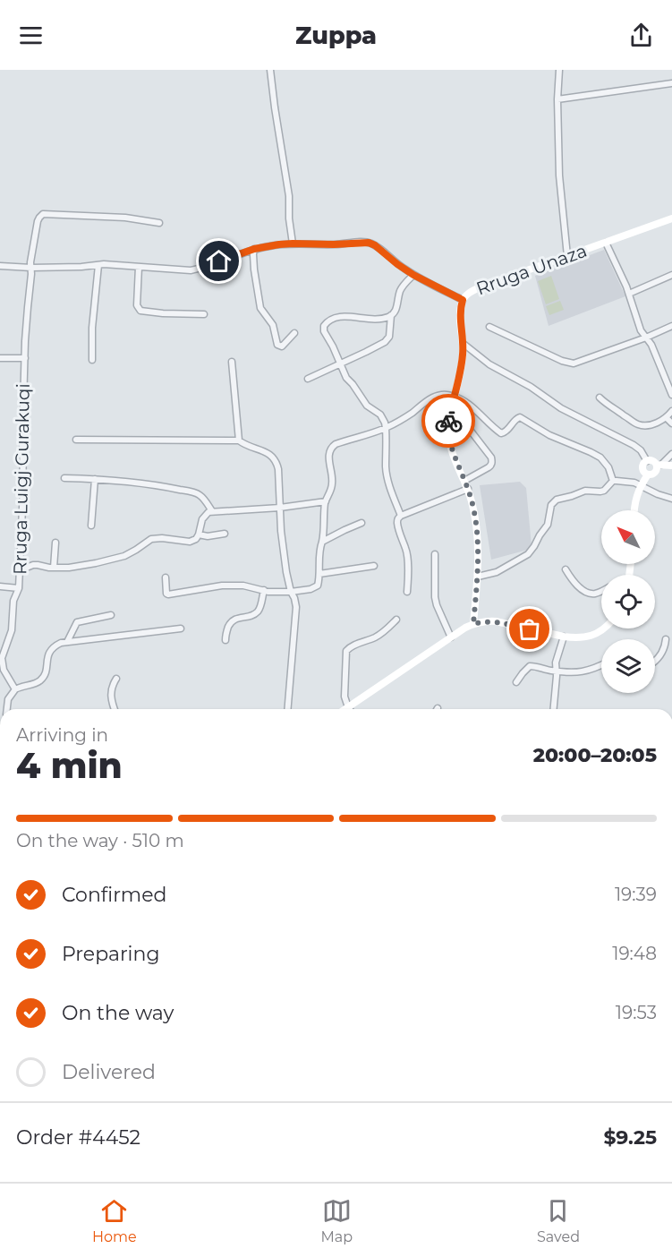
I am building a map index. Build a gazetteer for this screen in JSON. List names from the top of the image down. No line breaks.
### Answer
{"streets":{"main road":["Rruga Unaza"],"street":["Rruga Luigj Gurakuqi"]},"north":"top left","page":{"header":"Zuppa","heading":["4 min","Arriving in","20:00–20:05"],"panel":["Order #4452","$9.25"],"bar":"On the way · 510 m","list":[["Confirmed","19:39"],["Preparing","19:48"],["On the way","19:53"],"Delivered"],"tabs":["Home","Map","Saved"]}}
